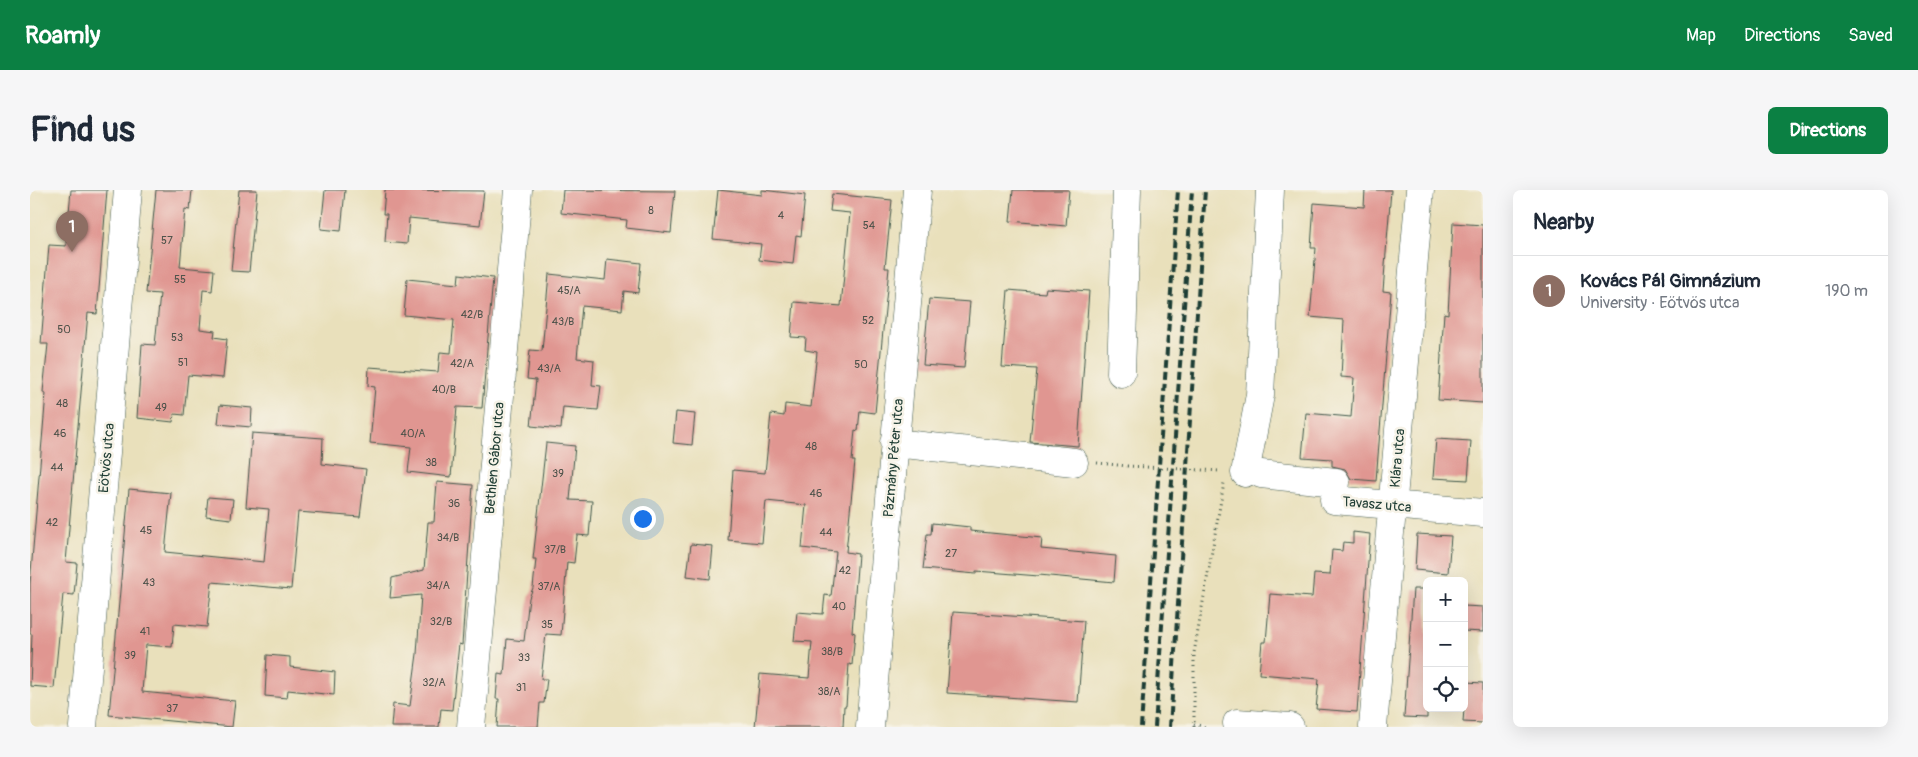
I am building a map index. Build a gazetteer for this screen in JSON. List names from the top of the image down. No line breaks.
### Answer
{"streets":{"street":["Eötvös utca","Bethlen Gábor utca","Pázmány Péter utca","Klára utca","Tavasz utca"]},"crossings":[["Klára utca","Tavasz utca"]],"house_numbers":["8","4","54","57","55","45/A","42/B","52","43/B","50","53","51","42/A","50","43/A","40/B","48","49","46","40/A","48","38","44","39","46","36","42","45","44","34/B","37/B","27","42","43","34/A","37/A","40","32/B","35","41","38/B","39","33","32/A","31","38/A","37"],"page":{"header":"Roamly","nav":["Map","Directions","Saved"],"buttons":"Directions","title":"Find us","heading":"Nearby","pins":"1","list":[{"mark":"1","name":"Kovács Pál Gimnázium","note":"University · Eötvös utca","value":"190 m"}],"map_buttons":["+","−"]}}
